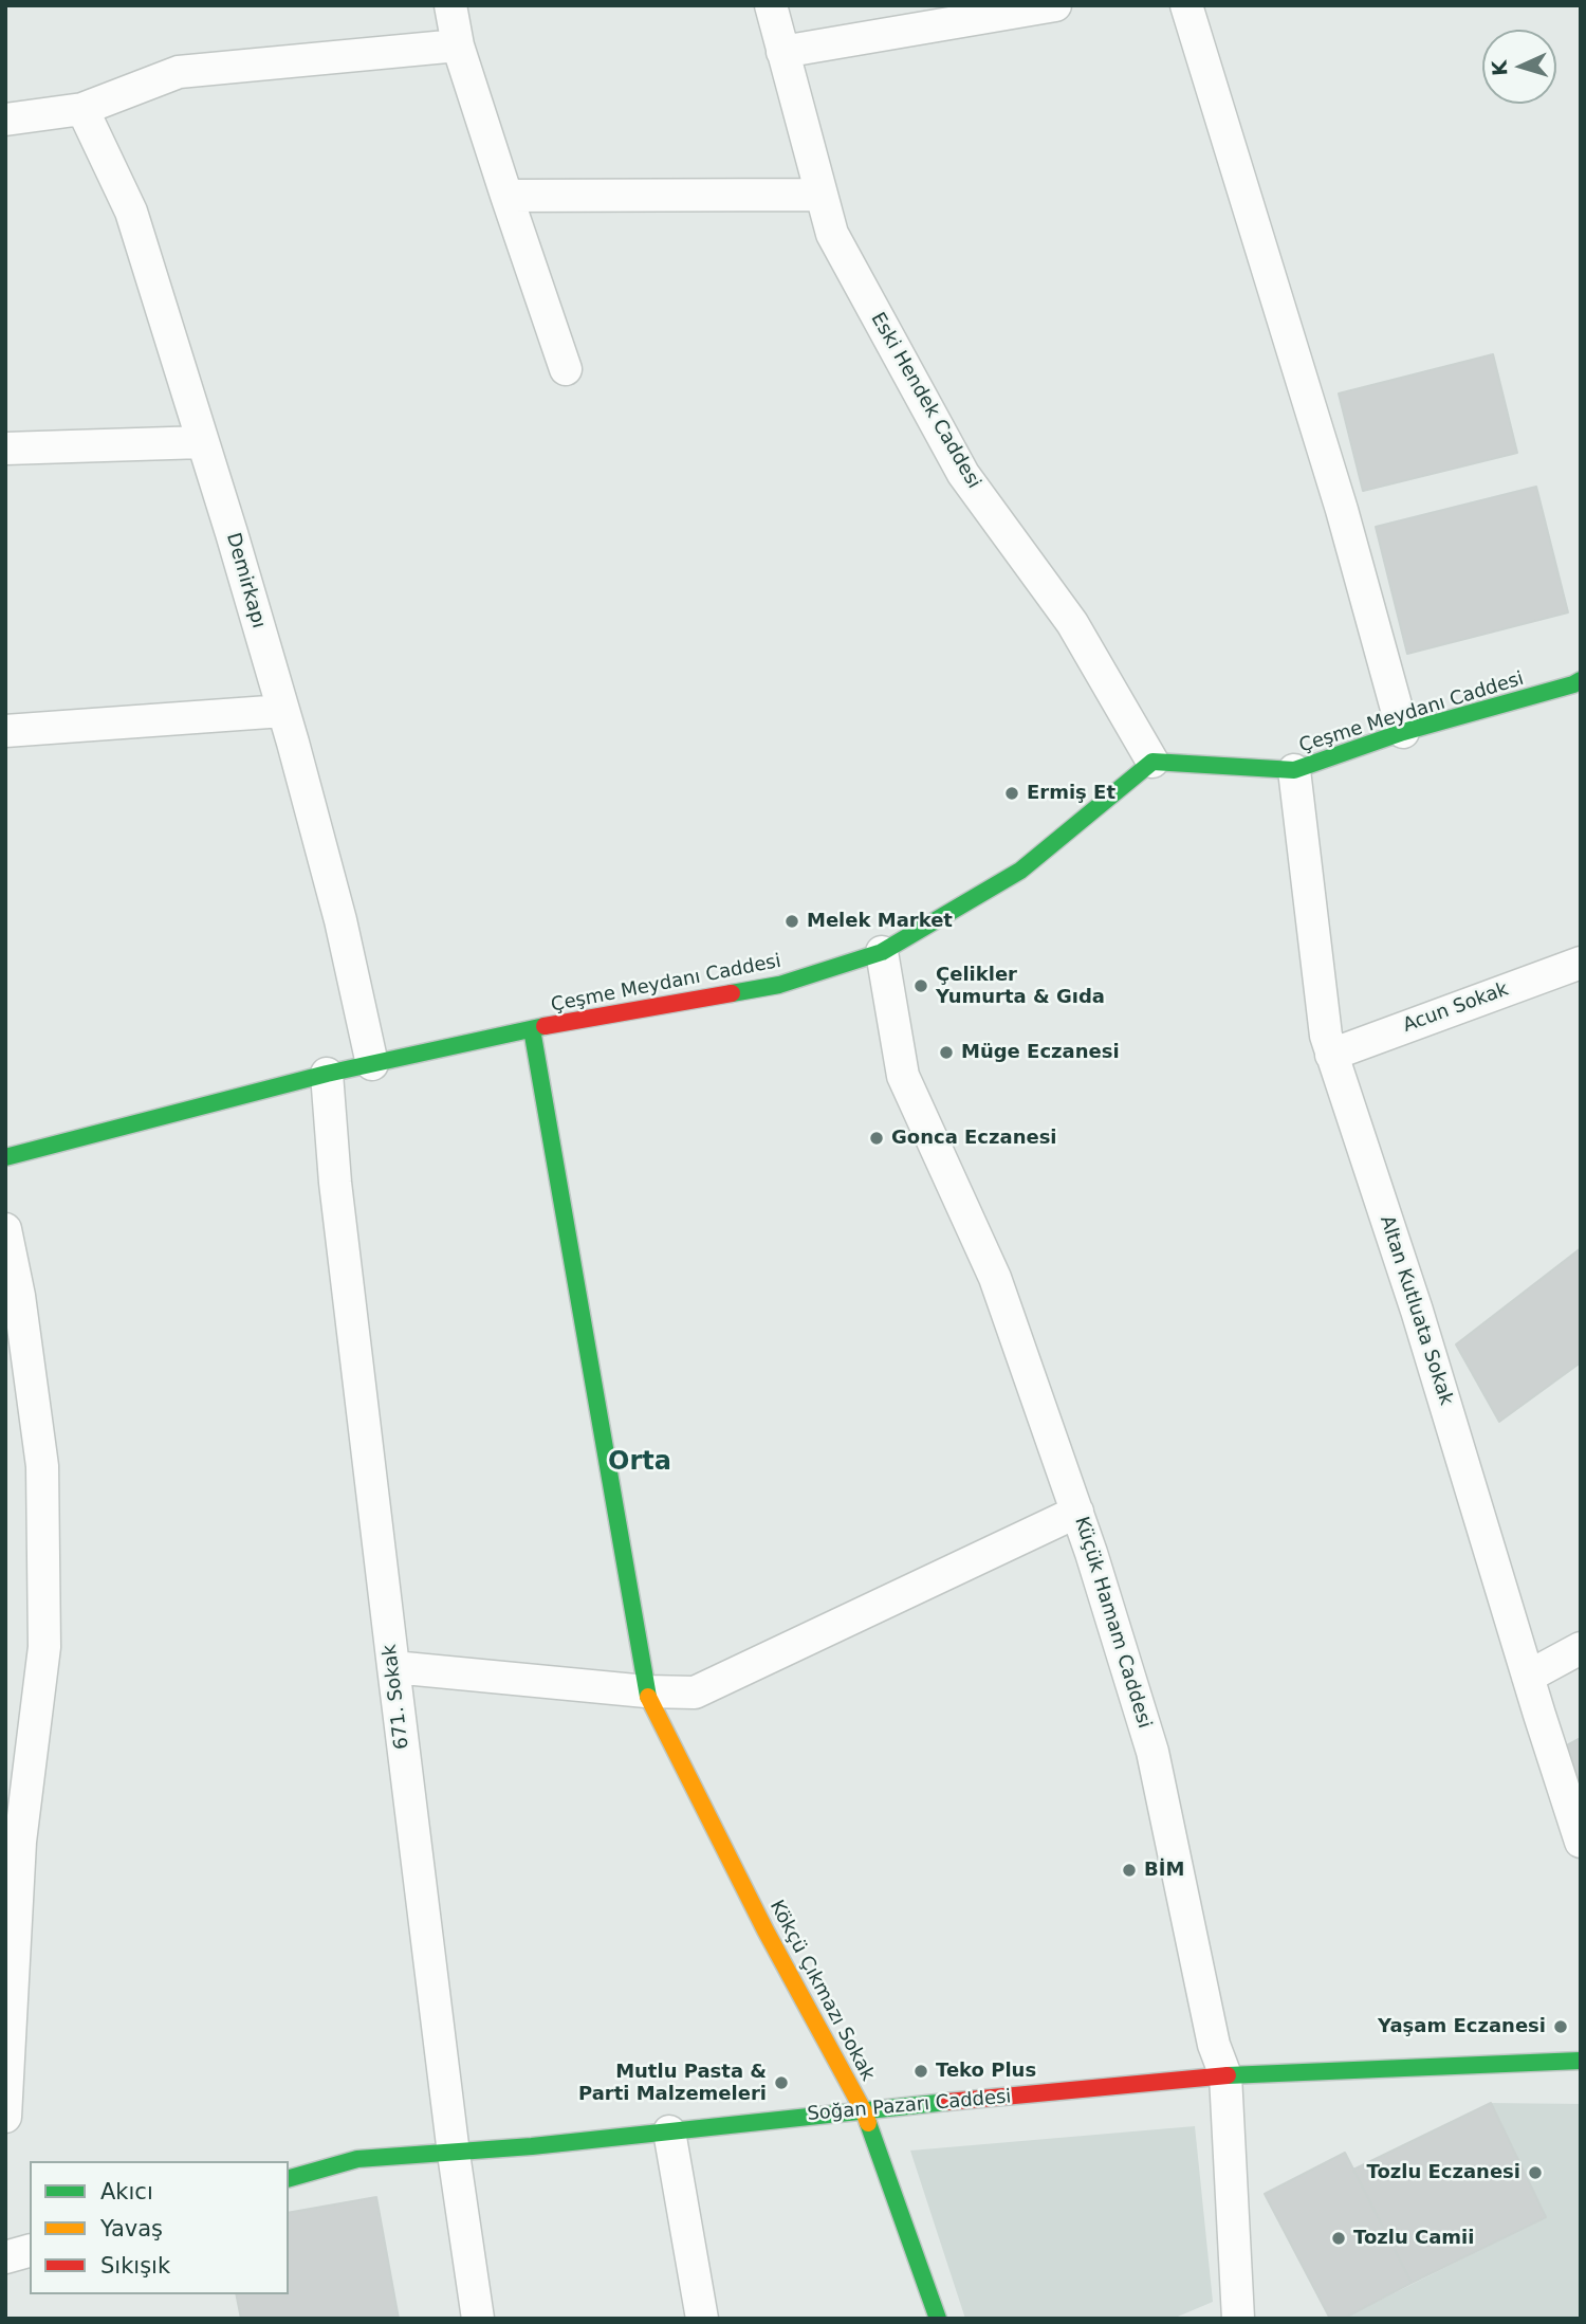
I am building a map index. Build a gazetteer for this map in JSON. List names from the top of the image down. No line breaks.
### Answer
{"streets":{"street":["Eski Hendek Caddesi","Demirkapı","Çeşme Meydanı Caddesi","Acun Sokak","Altan Kutluata Sokak","Küçük Hamam Caddesi","671. Sokak","Kökçü Çıkmazı Sokak","Soğan Pazarı Caddesi"]},"crossings":[["Eski Hendek Caddesi","Çeşme Meydanı Caddesi"],["Demirkapı","Çeşme Meydanı Caddesi"],["Çeşme Meydanı Caddesi","Altan Kutluata Sokak"],["Çeşme Meydanı Caddesi","Küçük Hamam Caddesi"],["Çeşme Meydanı Caddesi","671. Sokak"],["Çeşme Meydanı Caddesi","Kökçü Çıkmazı Sokak"],["Acun Sokak","Altan Kutluata Sokak"],["Küçük Hamam Caddesi","Soğan Pazarı Caddesi"],["671. Sokak","Soğan Pazarı Caddesi"],["Kökçü Çıkmazı Sokak","Soğan Pazarı Caddesi"]],"districts":["Orta"],"places":["Ermiş Et","Melek Market","Çelikler Yumurta & Gıda","Müge Eczanesi","Gonca Eczanesi","BİM","Yaşam Eczanesi","Teko Plus","Mutlu Pasta & Parti Malzemeleri","Tozlu Eczanesi","Tozlu Camii"],"legend":["Akıcı","Yavaş","Sıkışık"],"north":"left"}
